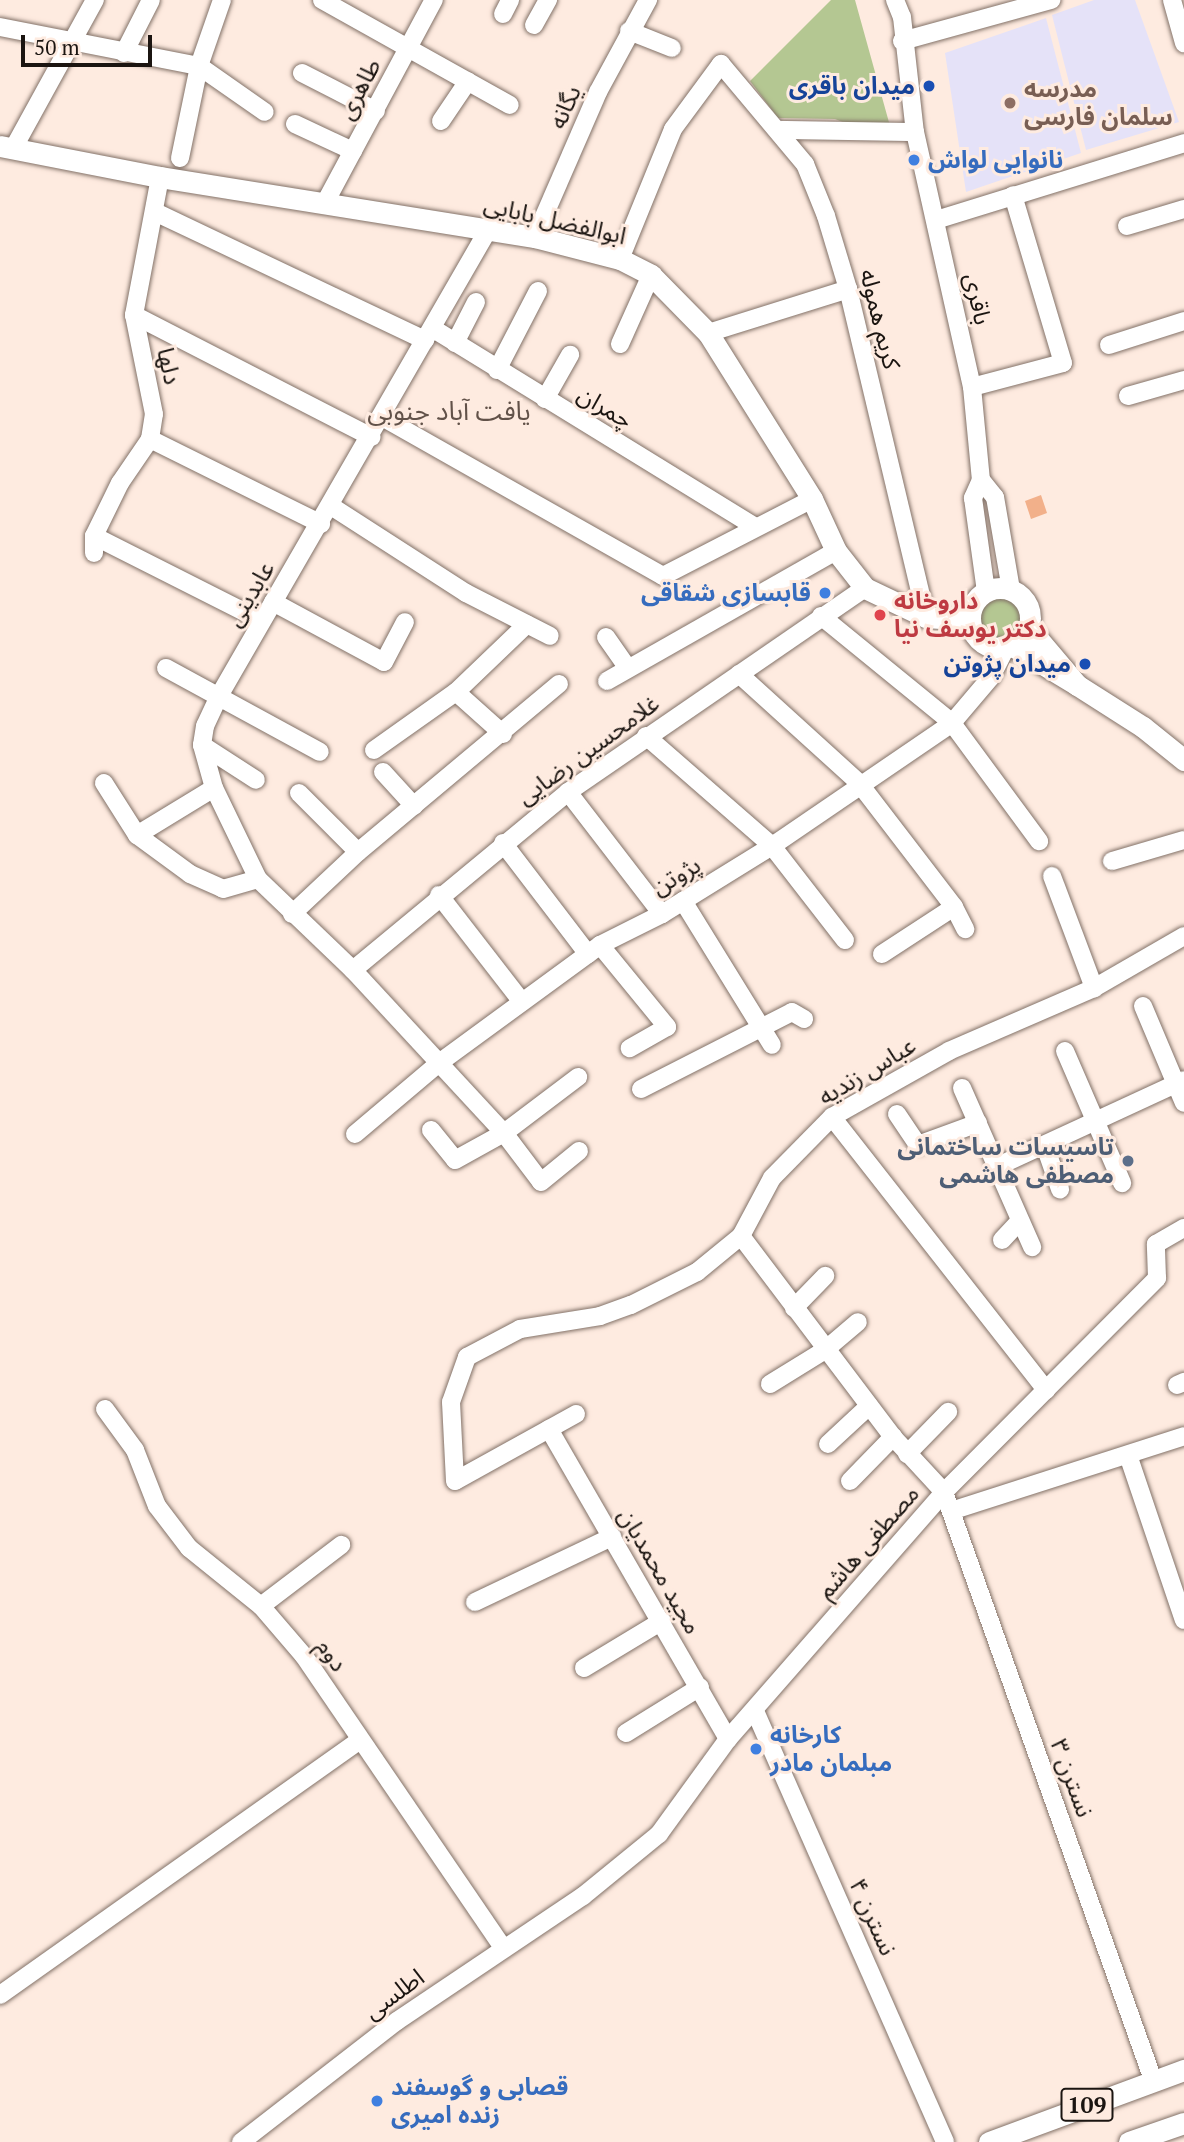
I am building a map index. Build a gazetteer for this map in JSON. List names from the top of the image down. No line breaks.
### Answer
{"streets":{"main road":["ابوالفضل بابایی","109"],"street":["طاهری","یگانه","باقری","کریم هموله","دلها","چمران","عابدینی","غلامحسین رضایی","پژوتن","عباس زندیه","مصطفی هاشم","مجید محمدیان","دوم","نسترن ۳","نسترن ۴","اطلسی"]},"crossings":[["طاهری","ابوالفضل بابایی"],["یگانه","ابوالفضل بابایی"],["ابوالفضل بابایی","باقری"],["ابوالفضل بابایی","کریم هموله"],["ابوالفضل بابایی","دلها"],["ابوالفضل بابایی","عابدینی"],["ابوالفضل بابایی","غلامحسین رضایی"],["ابوالفضل بابایی","پژوتن"],["باقری","پژوتن"],["دلها","چمران"],["چمران","عابدینی"],["عباس زندیه","مجید محمدیان"],["مصطفی هاشم","مجید محمدیان"],["مصطفی هاشم","نسترن ۳"],["مصطفی هاشم","نسترن ۴"],["مصطفی هاشم","اطلسی"],["دوم","اطلسی"],["نسترن ۳","109"]],"districts":["یافت آباد جنوبی"],"places":["میدان باقری","مدرسه سلمان فارسی","نانوایی لواش","قابسازی شقاقی","داروخانه دکتر یوسف نیا","میدان پژوتن","تاسیسات ساختمانی مصطفی هاشمی","کارخانه مبلمان مادر","قصابی و گوسفند زنده امیری"],"scale_bar":"50 m"}
